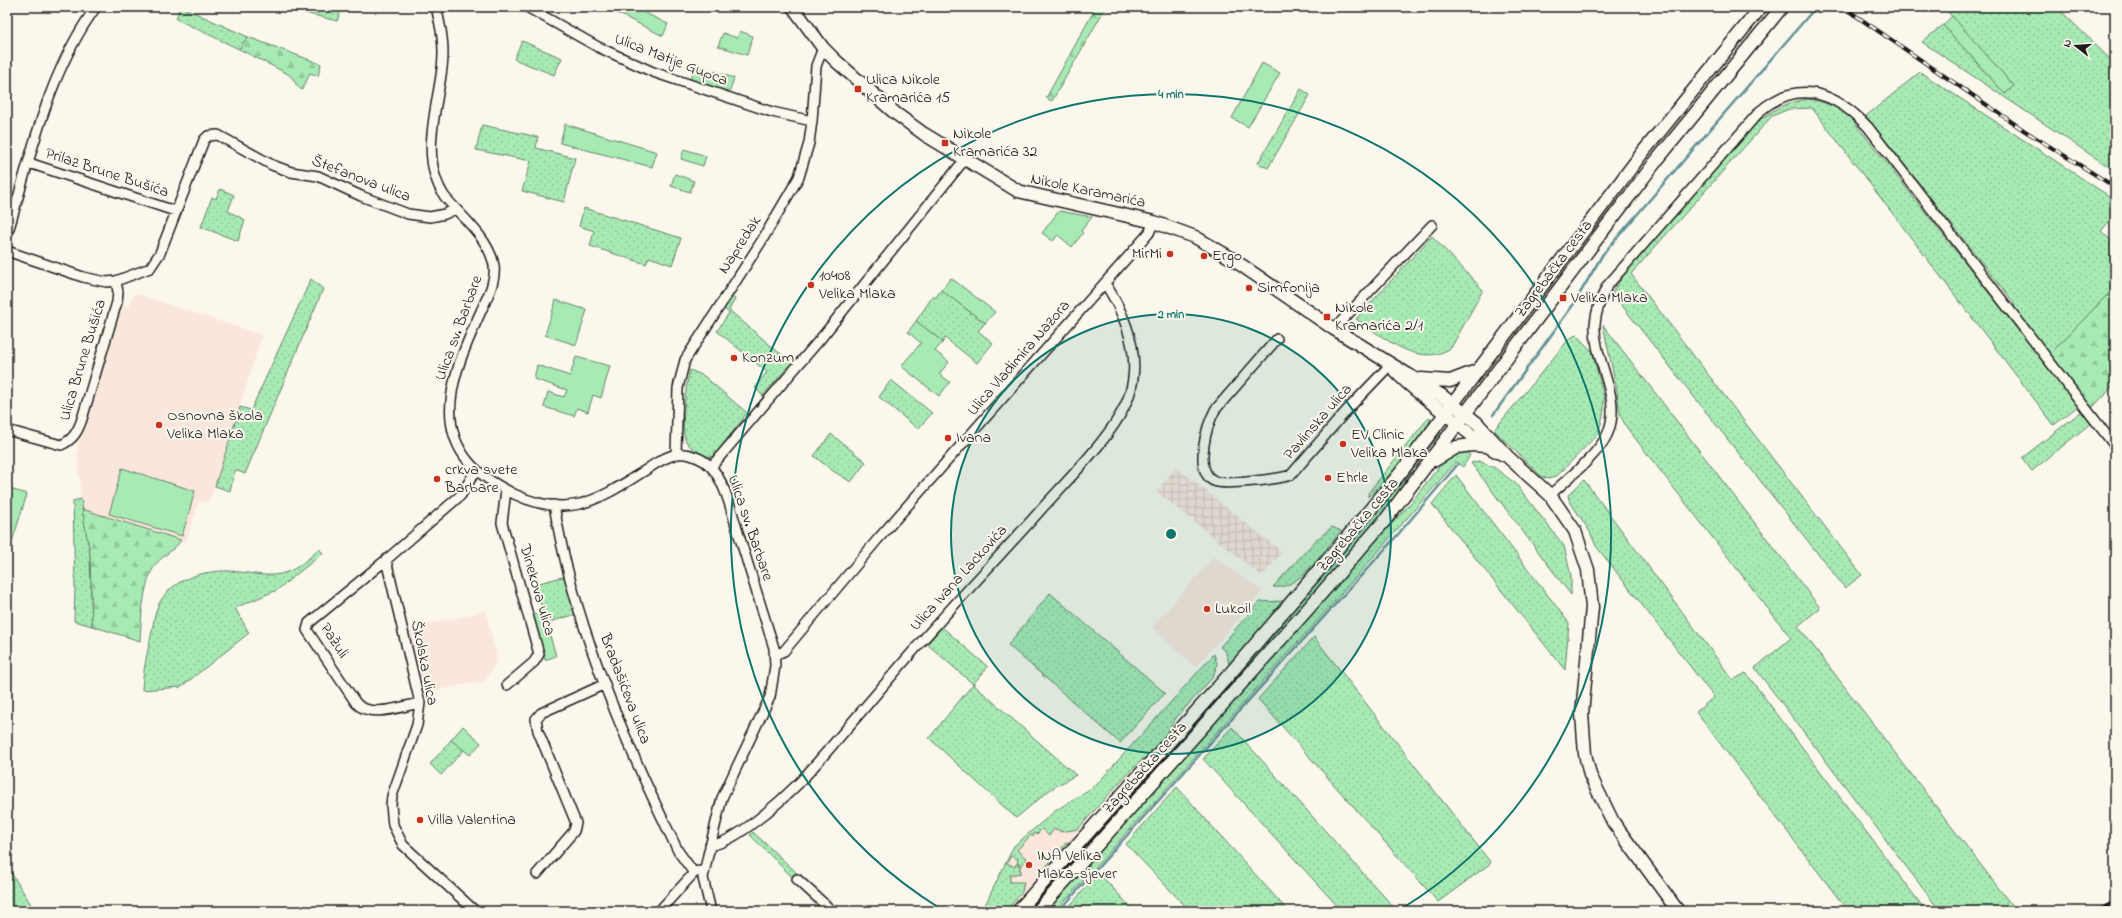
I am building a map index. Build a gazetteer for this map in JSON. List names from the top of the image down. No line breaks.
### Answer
{"streets":{"main road":["Nikole Karamarića","Zagrebačka cesta"],"street":["Ulica Matije Gupca","Prilaz Brune Bušića","Štefanova ulica","Napredak","Ulica sv. Barbare","Ulica Vladimira Nazora","Ulica Brune Bušića","Pavlinska ulica","Ulica Ivana Lackovića","Dinekova ulica","Pažuli","Školska ulica","Bradašićeva ulica"]},"crossings":[["Ulica Matije Gupca","Napredak"],["Prilaz Brune Bušića","Ulica Brune Bušića"],["Štefanova ulica","Ulica sv. Barbare"],["Štefanova ulica","Ulica Brune Bušića"],["Nikole Karamarića","Napredak"],["Nikole Karamarića","Ulica Vladimira Nazora"],["Nikole Karamarića","Pavlinska ulica"],["Napredak","Ulica sv. Barbare"],["Ulica sv. Barbare","Ulica Vladimira Nazora"],["Ulica sv. Barbare","Ulica Ivana Lackovića"],["Ulica sv. Barbare","Dinekova ulica"],["Ulica sv. Barbare","Bradašićeva ulica"],["Ulica Vladimira Nazora","Ulica Ivana Lackovića"],["Pažuli","Školska ulica"]],"places":{"transit":["Ulica Nikole Kramarića 15","Nikole Kramarića 32","Velika Mlaka","Nikole Kramarića 2/1"],"other":["MirMi","Ergo","10408 Velika Mlaka","Simfonija","Konzum","Osnovna škola Velika Mlaka","Ivana","EV Clinic Velika Mlaka","Ehrle","crkva svete Barbare","Lukoil","Villa Valentina","INA Velika Mlaka-sjever"]},"north":"left","rings":["4 min","2 min"]}
